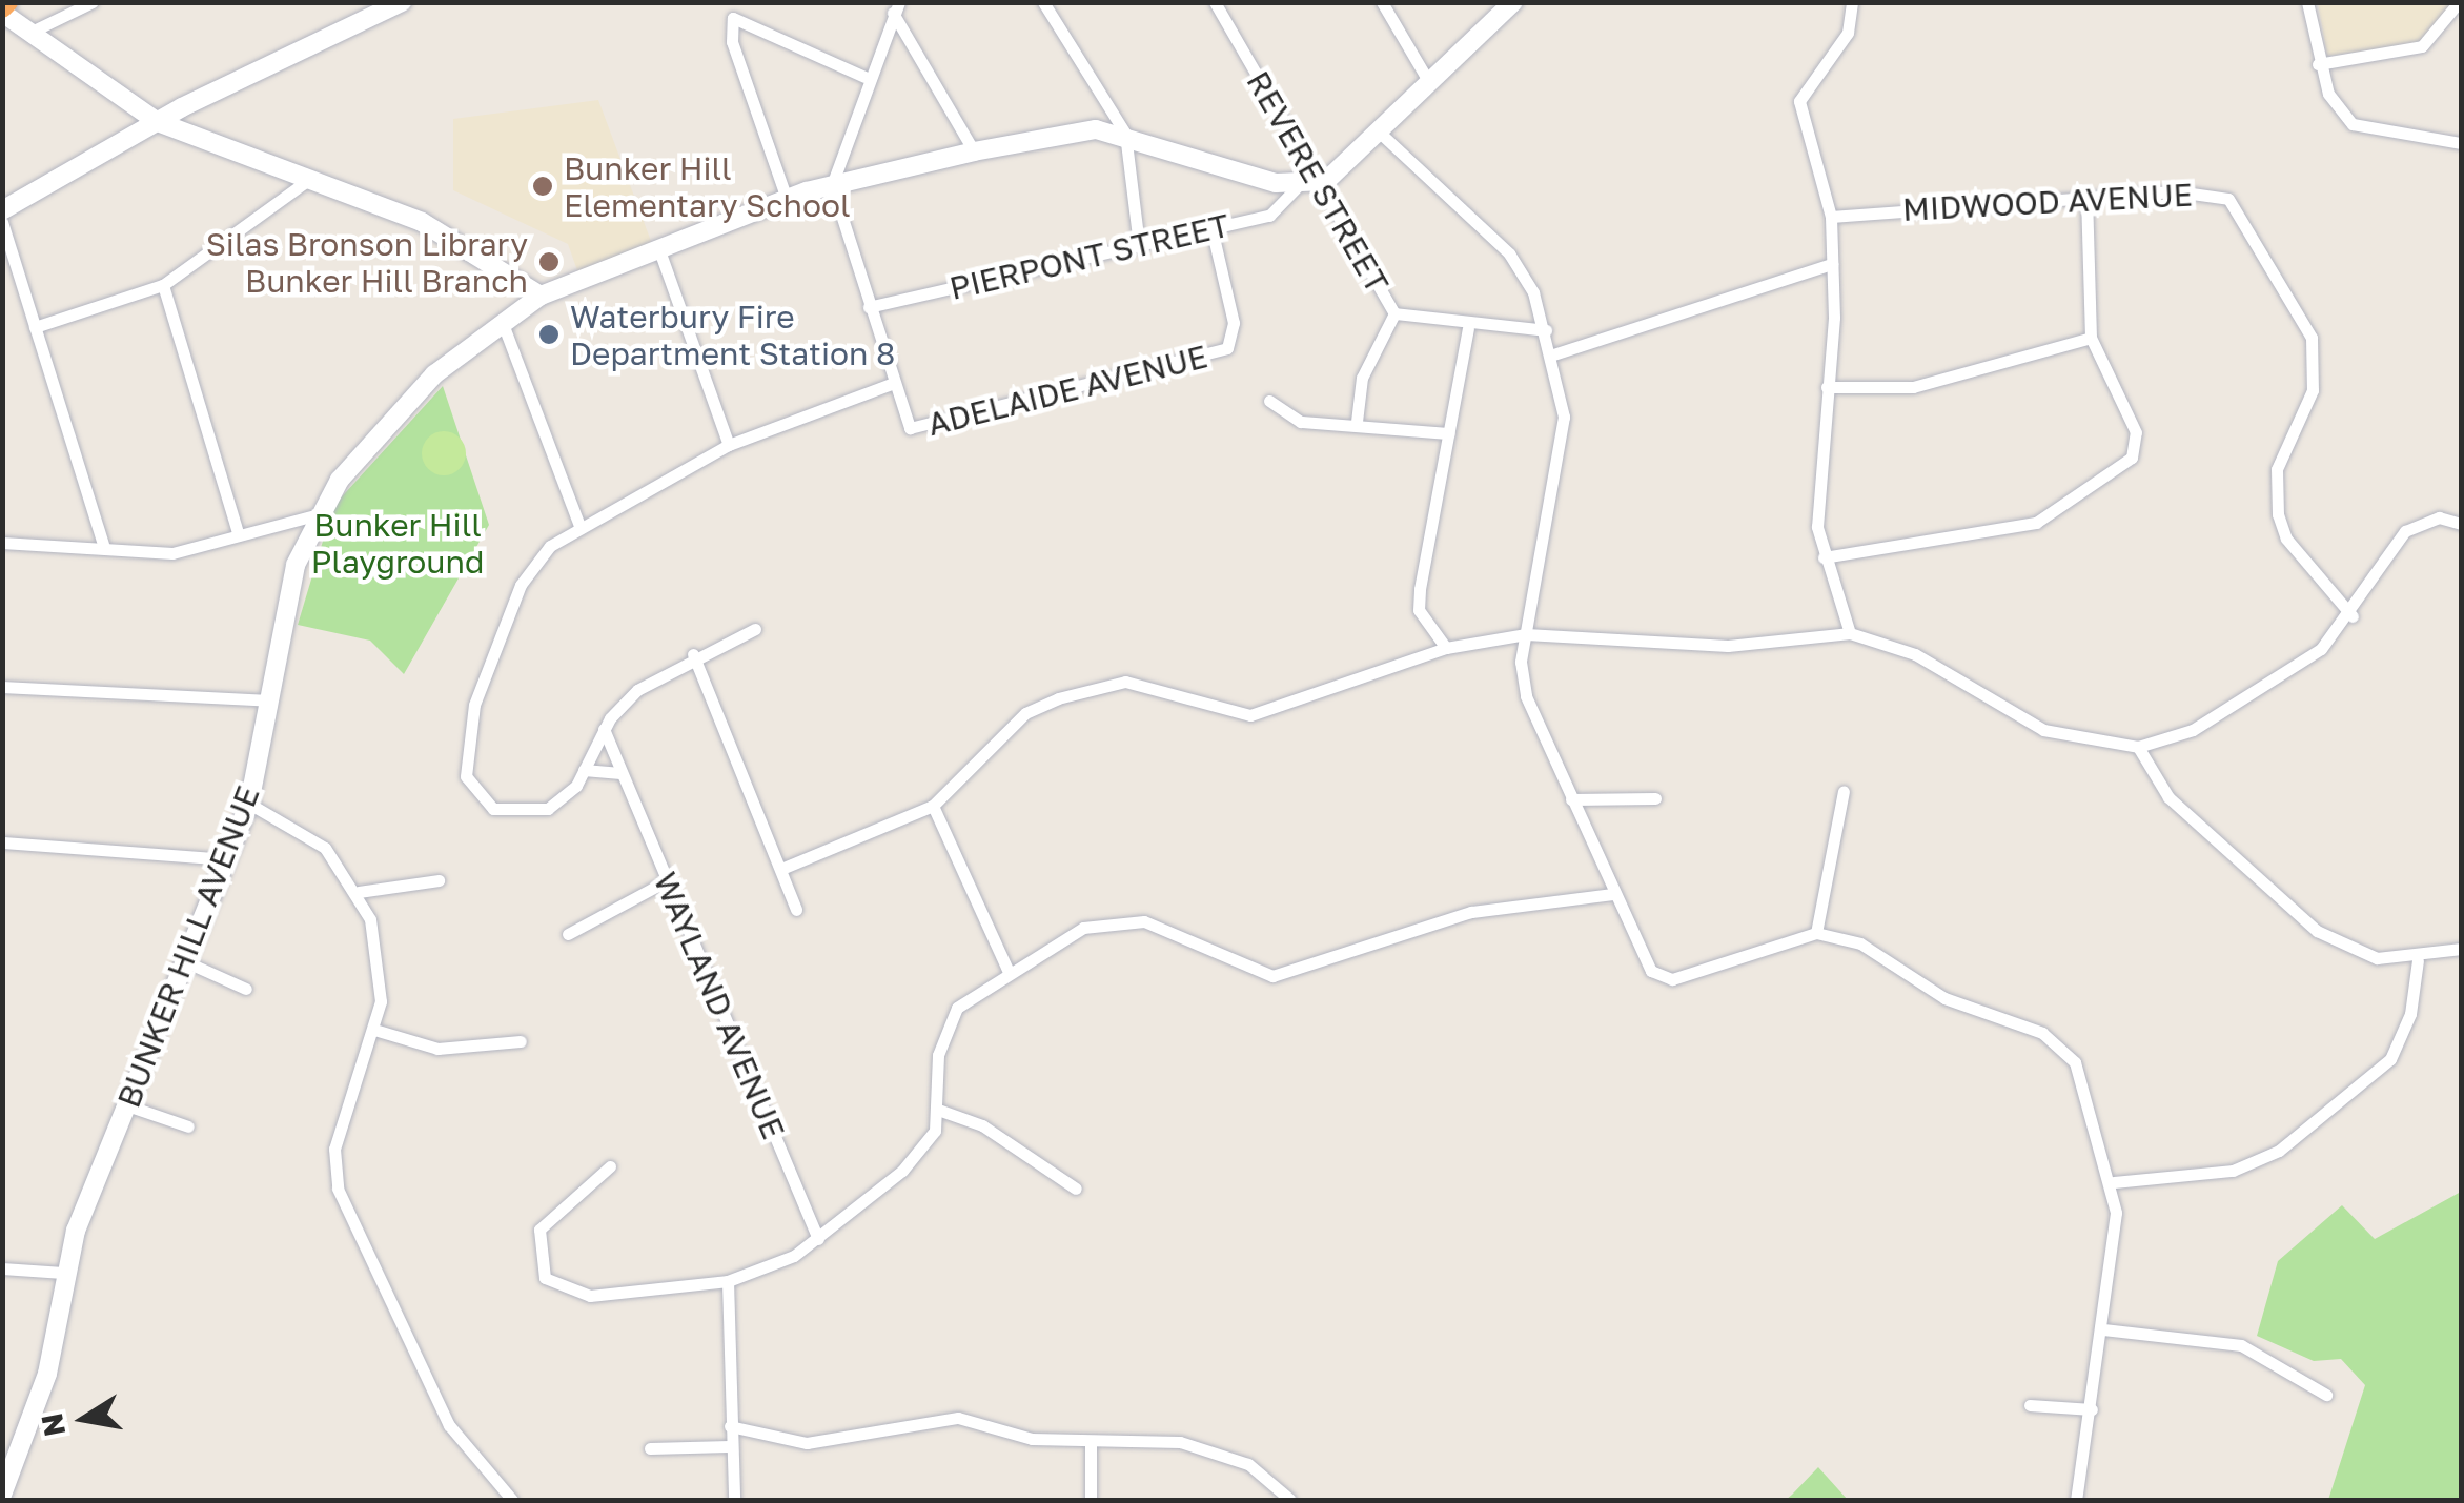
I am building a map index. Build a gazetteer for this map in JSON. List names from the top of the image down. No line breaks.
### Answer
{"streets":{"main road":["BUNKER HILL AVENUE"],"street":["REVERE STREET","MIDWOOD AVENUE","PIERPONT STREET","ADELAIDE AVENUE","WAYLAND AVENUE"]},"crossings":[["REVERE STREET","PIERPONT STREET"],["REVERE STREET","BUNKER HILL AVENUE"],["PIERPONT STREET","ADELAIDE AVENUE"],["PIERPONT STREET","BUNKER HILL AVENUE"]],"parks":["Bunker Hill Playground"],"places":["Bunker Hill Elementary School","Silas Bronson Library Bunker Hill Branch","Waterbury Fire Department Station 8"],"north":"left"}
